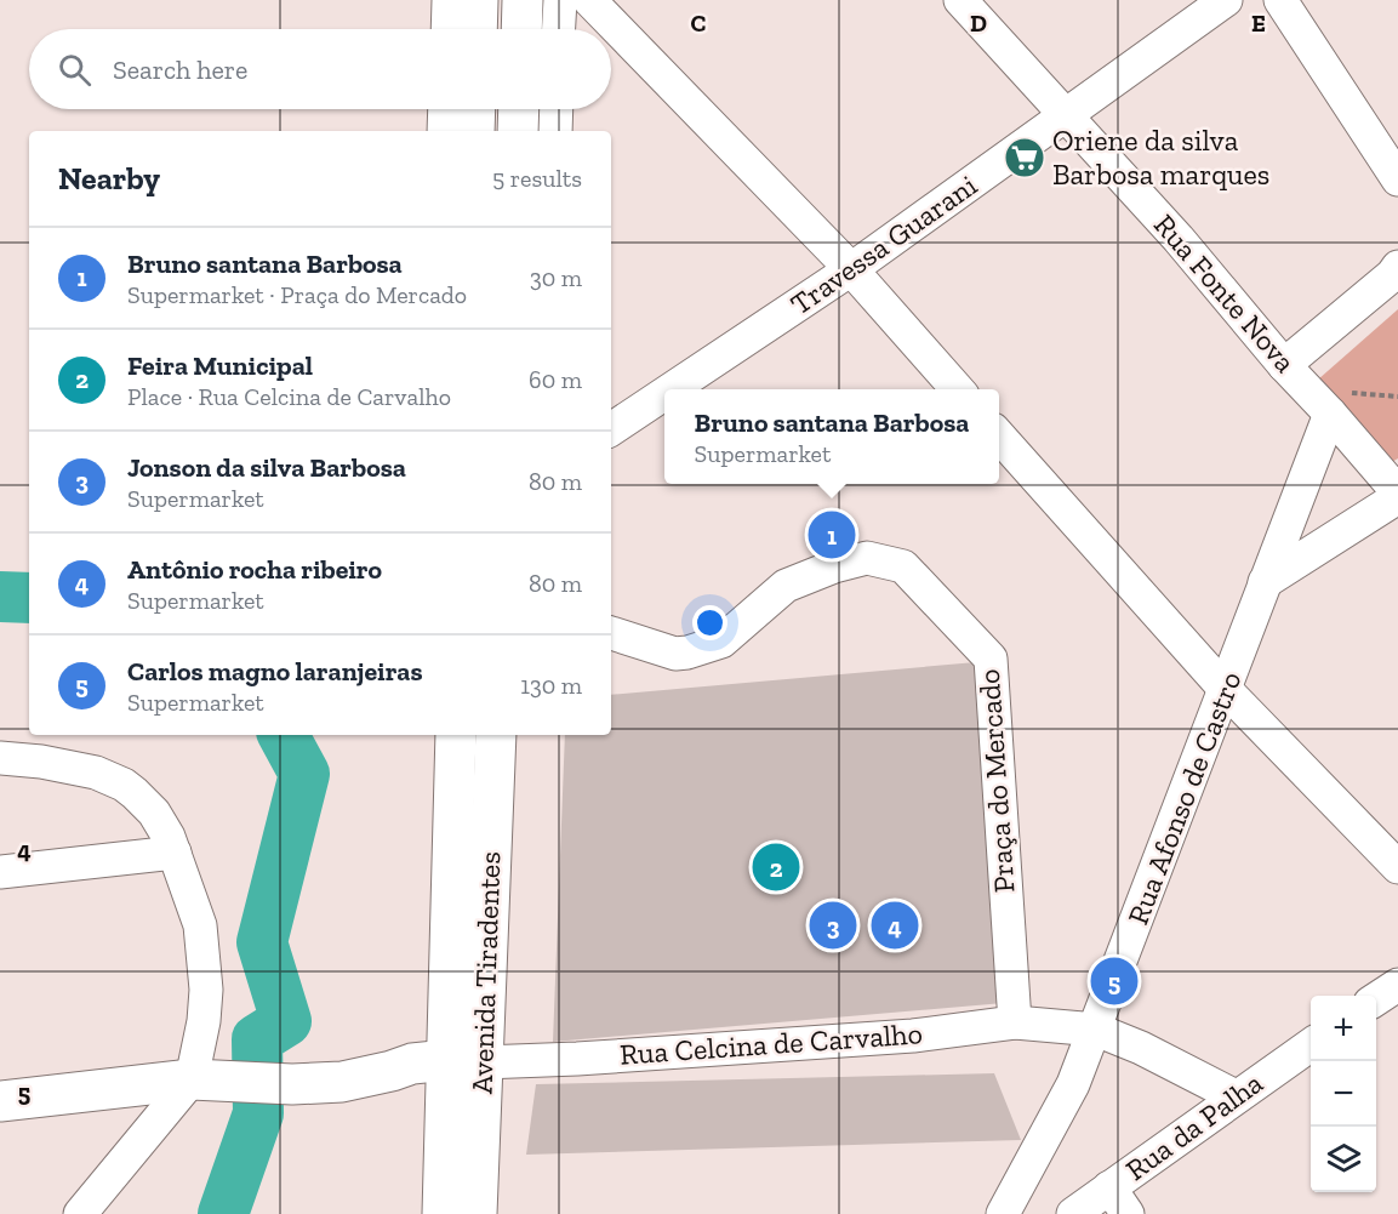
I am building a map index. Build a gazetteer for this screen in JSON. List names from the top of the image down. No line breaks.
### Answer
{"streets":{"main road":["Avenida Tiradentes","Rua Celcina de Carvalho"],"street":["Travessa Guarani","Rua Fonte Nova","Praça do Mercado","Rua Afonso de Castro","Rua da Palha"]},"crossings":[["Travessa Guarani","Rua Fonte Nova"],["Rua Fonte Nova","Rua Afonso de Castro"],["Praça do Mercado","Rua Celcina de Carvalho"],["Rua Afonso de Castro","Rua Celcina de Carvalho"],["Avenida Tiradentes","Rua Celcina de Carvalho"],["Rua Celcina de Carvalho","Rua da Palha"]],"places":{"supermarket":["Oriene da silva Barbosa marques"]},"page":{"search":"Search here","heading":["Nearby","5 results"],"list":[{"mark":"1","name":"Bruno santana Barbosa","note":"Supermarket · Praça do Mercado","value":"30 m"},{"mark":"2","name":"Feira Municipal","note":"Place · Rua Celcina de Carvalho","value":"60 m"},{"mark":"3","name":"Jonson da silva Barbosa","note":"Supermarket","value":"80 m"},{"mark":"4","name":"Antônio rocha ribeiro","note":"Supermarket","value":"80 m"},{"mark":"5","name":"Carlos magno laranjeiras","note":"Supermarket","value":"130 m"}],"popup":["Bruno santana Barbosa","Supermarket"],"pins":["1","2","3","4","5"],"map_buttons":["+","−"]},"grid":{"columns":["C","D","E"],"rows":["4","5"]}}
